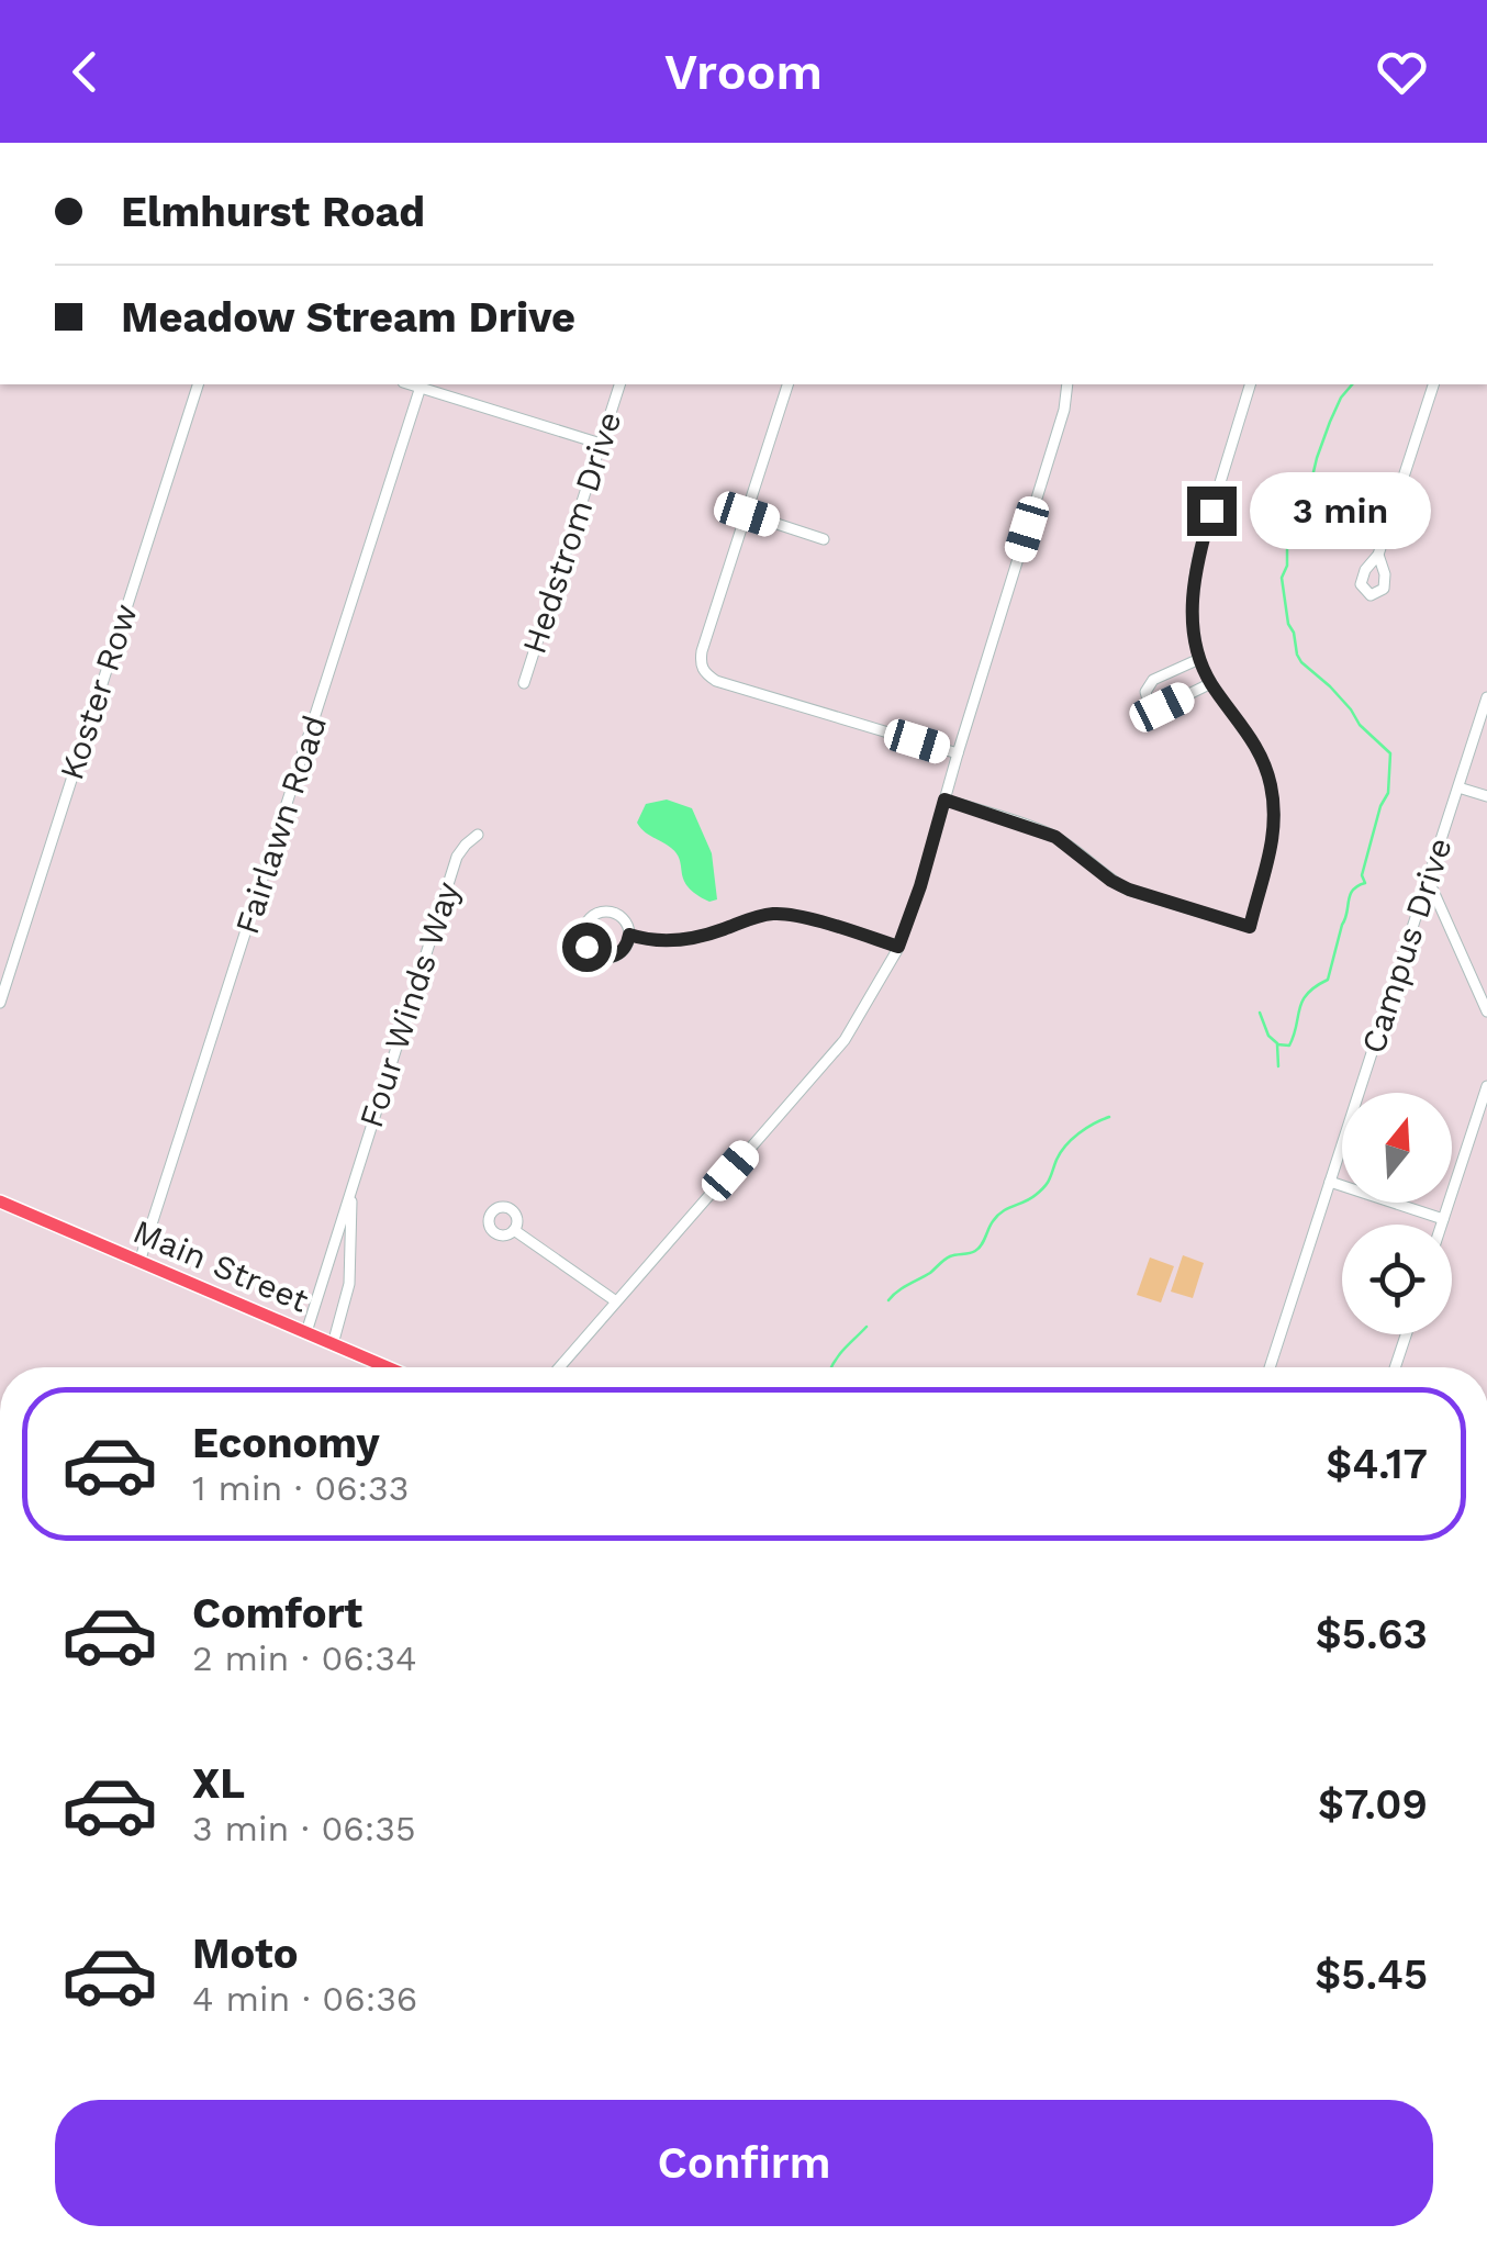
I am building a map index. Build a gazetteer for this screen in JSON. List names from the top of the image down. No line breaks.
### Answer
{"streets":{"main road":["Main Street"],"street":["Hedstrom Drive","Koster Row","Fairlawn Road","Campus Drive","Four Winds Way"]},"crossings":[["Fairlawn Road","Main Street"],["Four Winds Way","Main Street"]],"north":"top","page":{"header":"Vroom","banner":["Elmhurst Road","Meadow Stream Drive"],"bubble":"3 min","list":[{"name":"Economy","note":"1 min · 06:33","value":"$4.17"},{"name":"Comfort","note":"2 min · 06:34","value":"$5.63"},{"name":"XL","note":"3 min · 06:35","value":"$7.09"},{"name":"Moto","note":"4 min · 06:36","value":"$5.45"}],"buttons":"Confirm"}}
